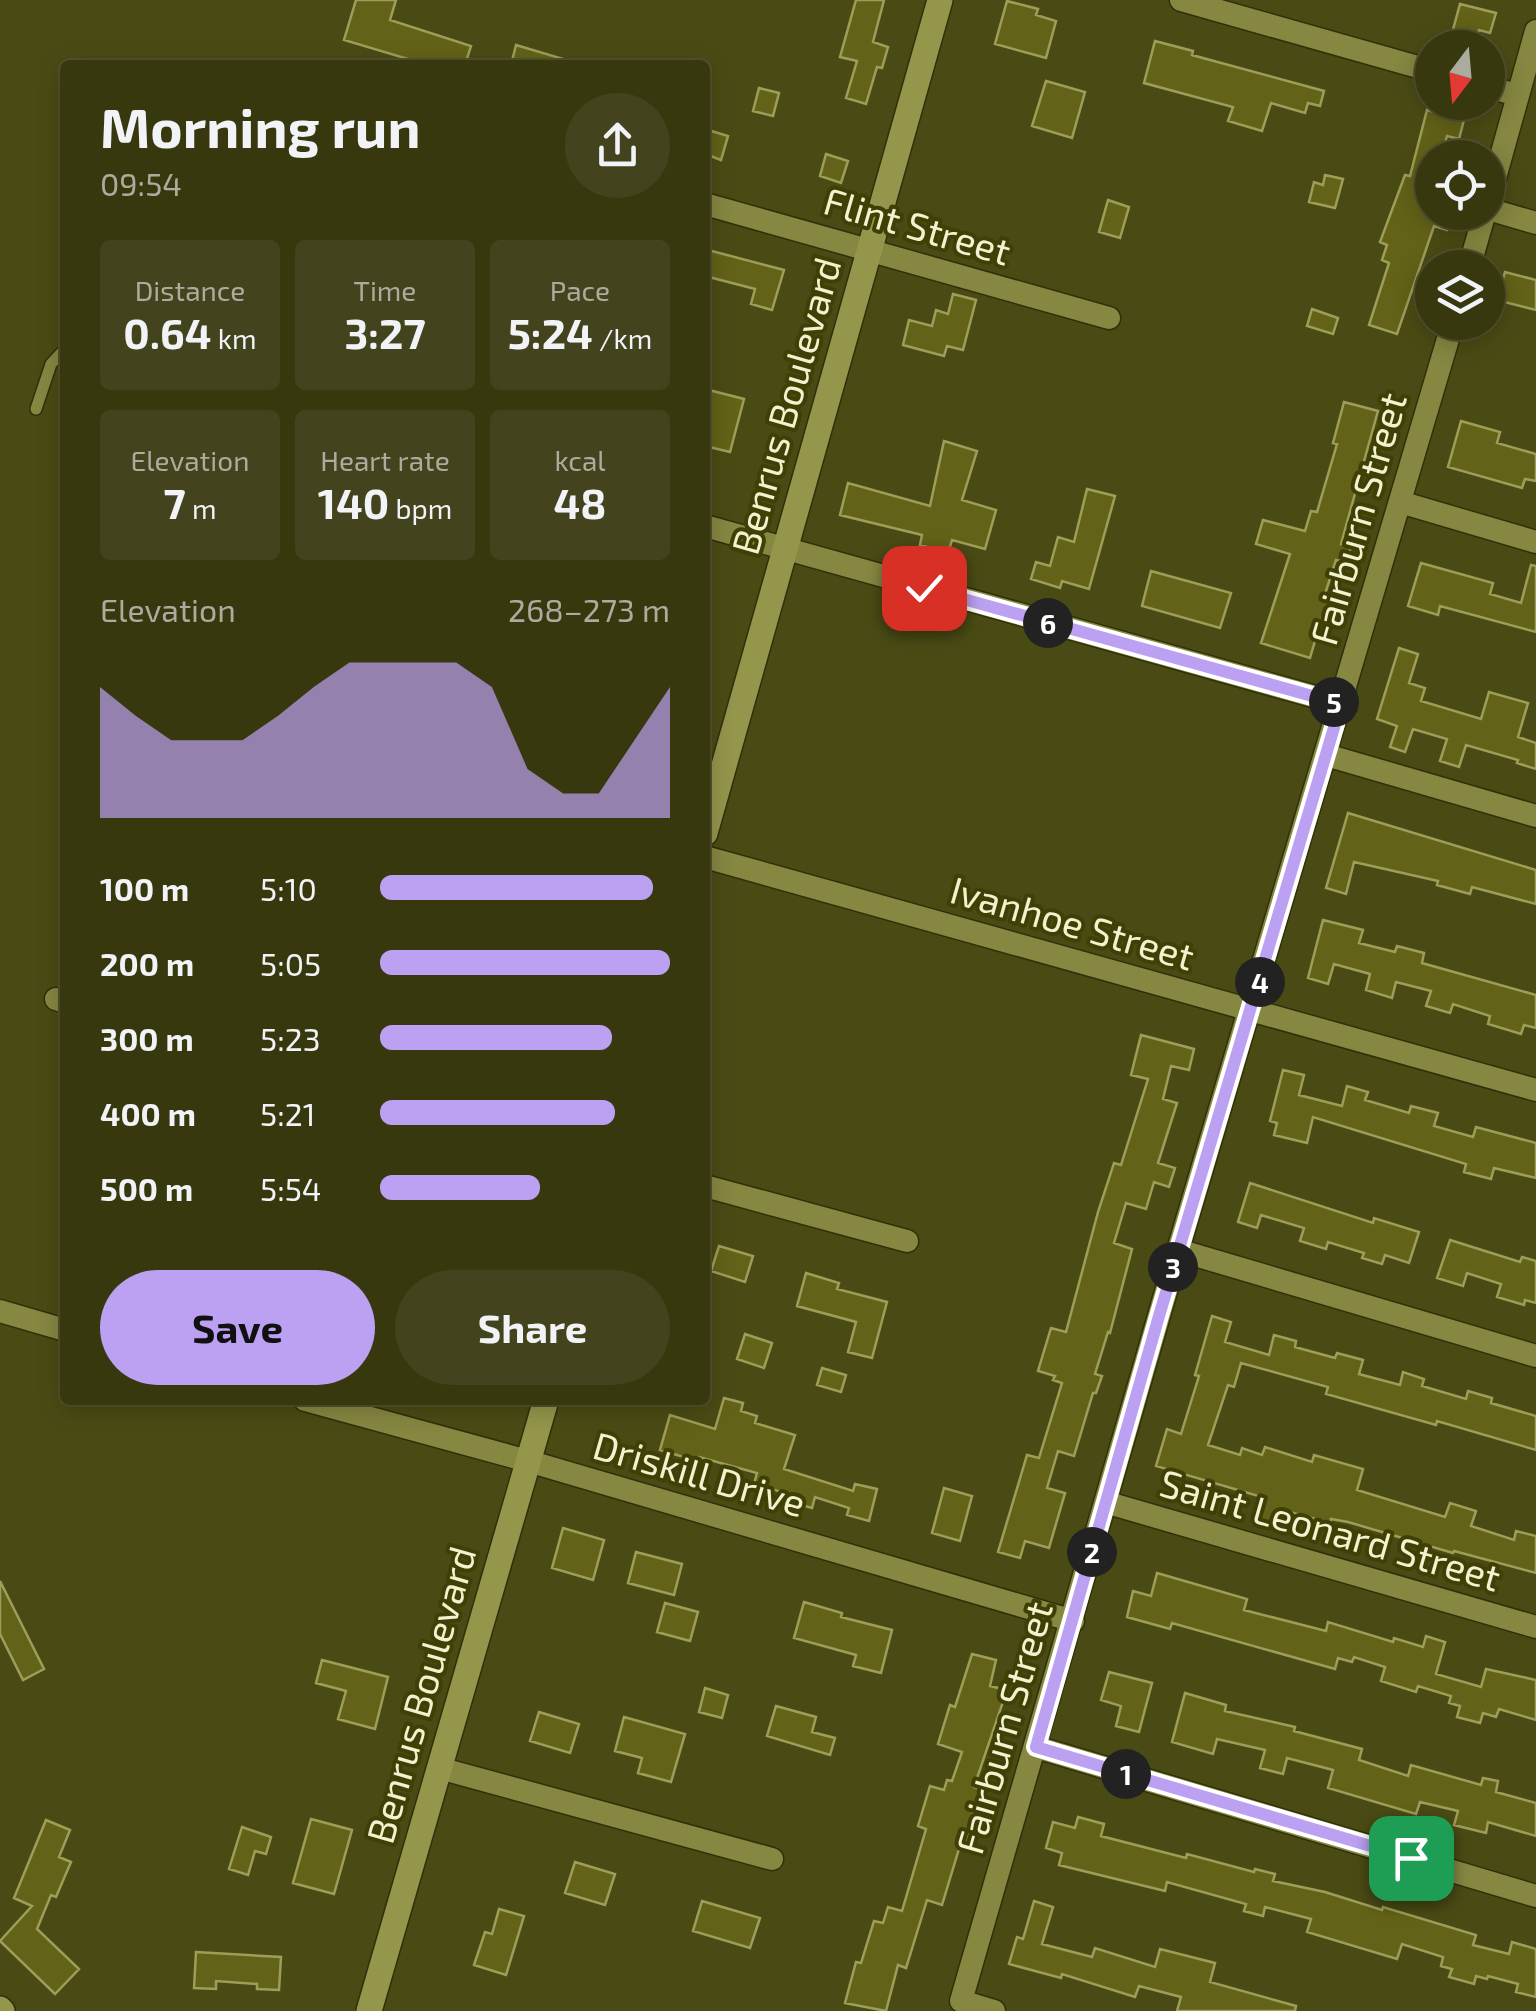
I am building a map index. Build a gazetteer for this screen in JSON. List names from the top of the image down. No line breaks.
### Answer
{"streets":{"street":["Flint Street","Benrus Boulevard","Fairburn Street","Ivanhoe Street","Driskill Drive","Saint Leonard Street"]},"crossings":[["Flint Street","Benrus Boulevard"],["Benrus Boulevard","Driskill Drive"],["Fairburn Street","Ivanhoe Street"],["Fairburn Street","Driskill Drive"],["Fairburn Street","Saint Leonard Street"]],"north":"bottom","page":{"heading":["Morning run","09:54"],"stats":[["Distance","0.64 km"],["Time","3:27"],["Pace","5:24 /km"],["Elevation","7 m"],["Heart rate","140 bpm"],["kcal","48"]],"chart":["Elevation","268–273 m"],"pins":["6","5","4","3","2","1"],"list":[{"name":"100 m","note":"5:10"},{"name":"200 m","note":"5:05"},{"name":"300 m","note":"5:23"},{"name":"400 m","note":"5:21"},{"name":"500 m","note":"5:54"}],"buttons":["Save","Share"]}}
